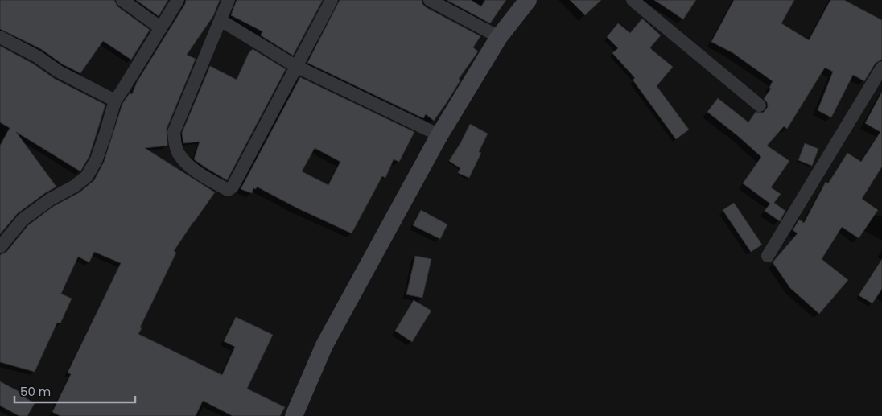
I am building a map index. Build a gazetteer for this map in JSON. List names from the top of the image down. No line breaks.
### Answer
{"scale_bar":"50 m"}
